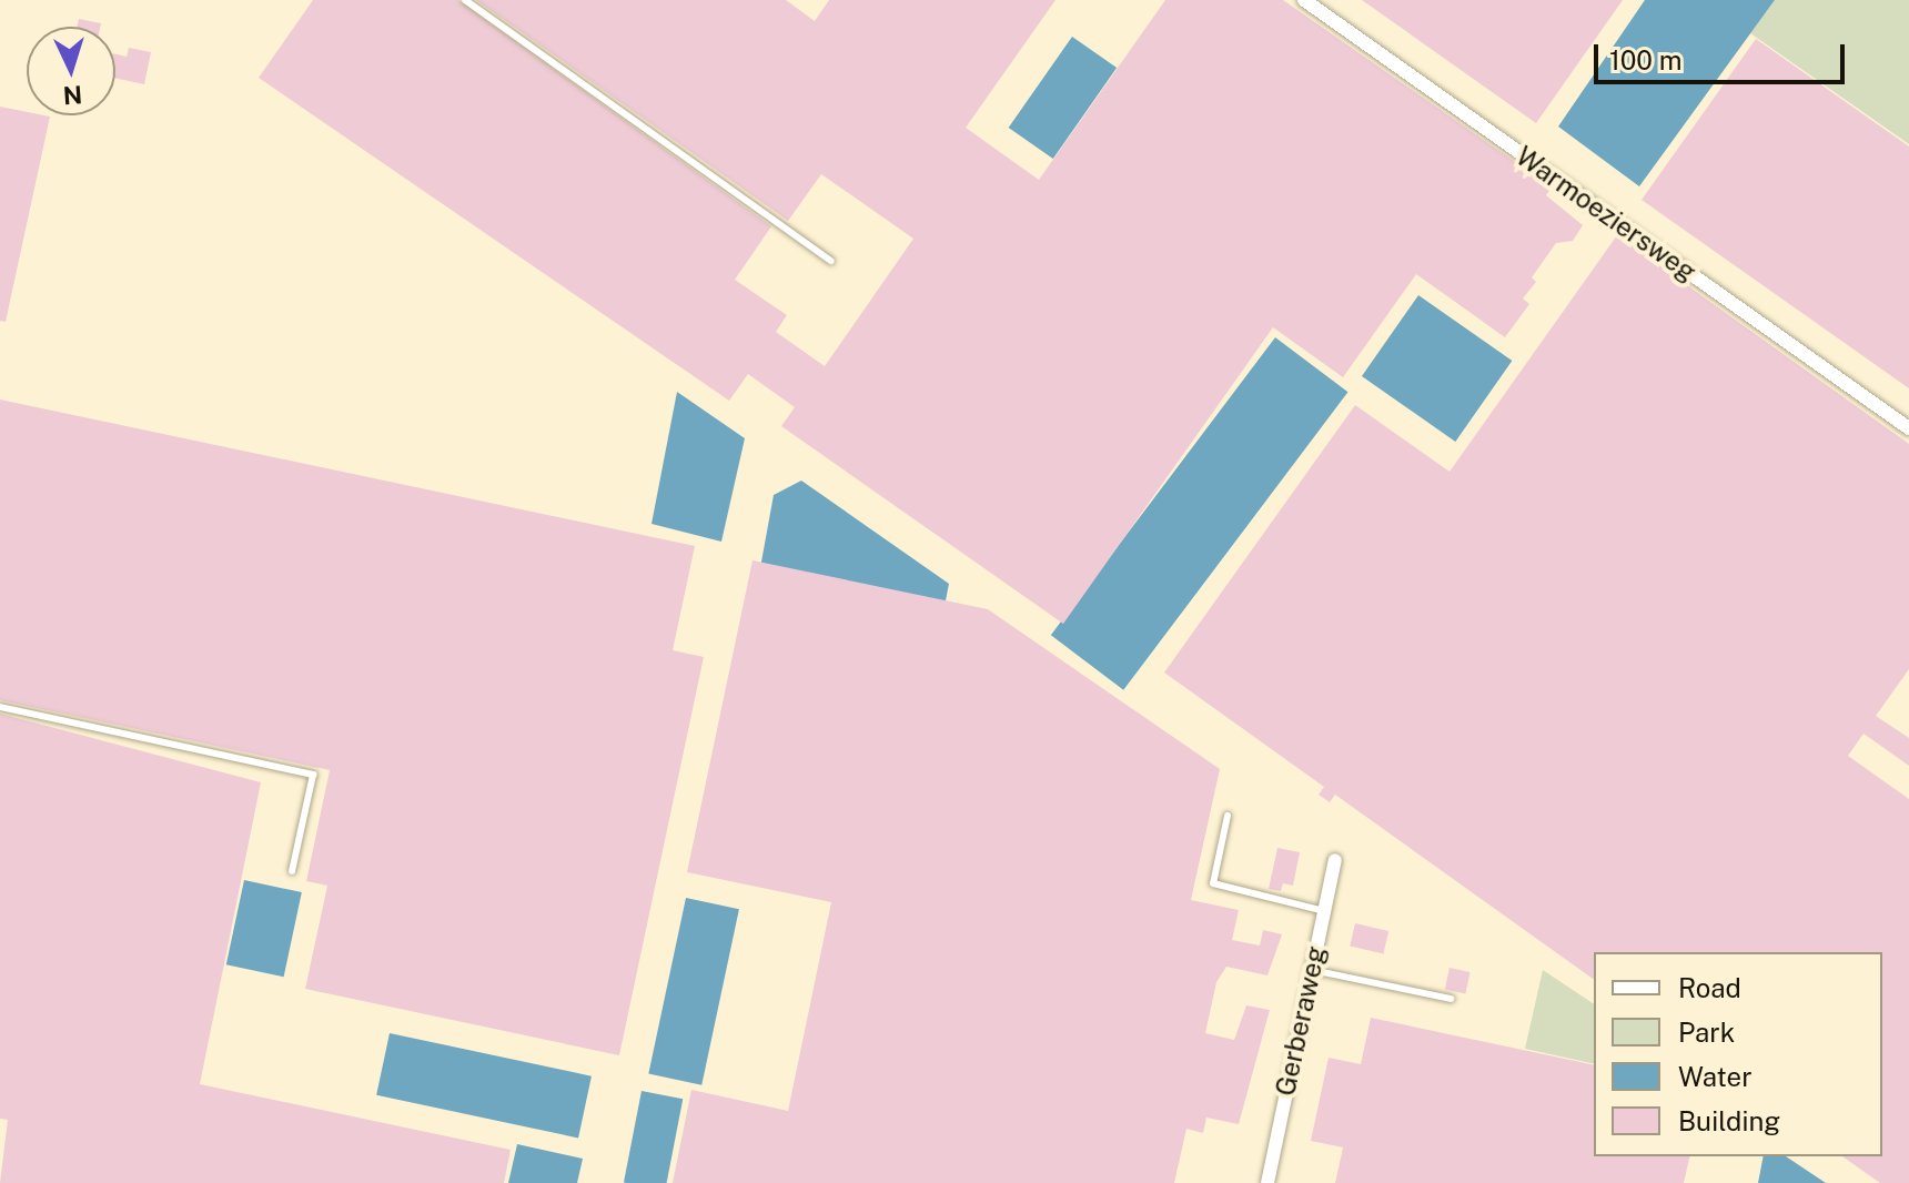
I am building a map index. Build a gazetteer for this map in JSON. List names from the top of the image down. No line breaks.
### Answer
{"streets":{"street":["Warmoeziersweg","Gerberaweg"]},"legend":["Road","Park","Water","Building"],"scale_bar":"100 m","north":"bottom"}
